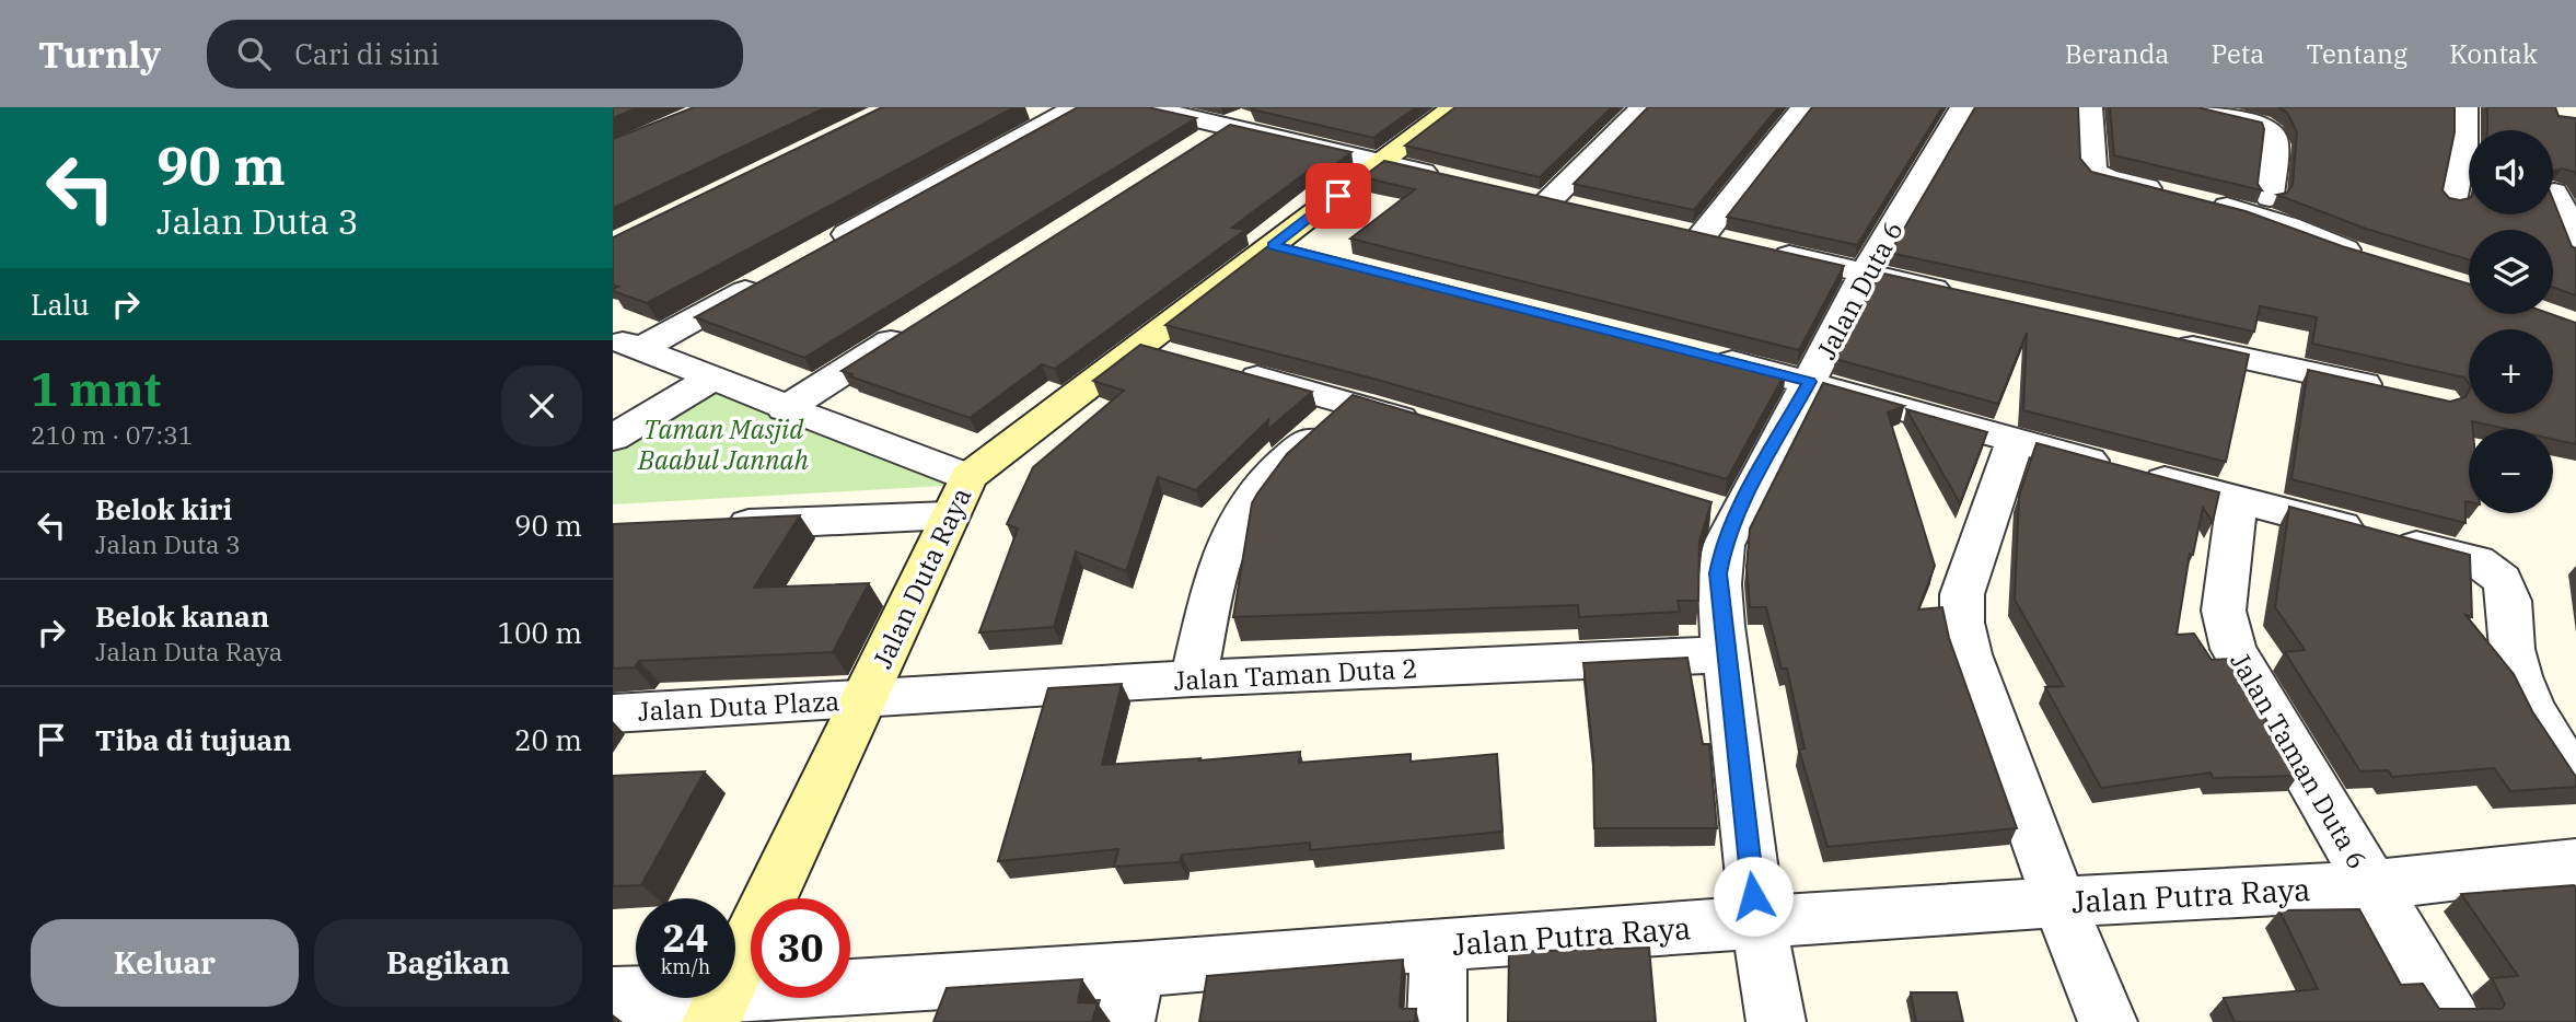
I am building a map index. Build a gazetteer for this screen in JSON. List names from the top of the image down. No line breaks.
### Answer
{"streets":{"street":["Jalan Duta 6","Jalan Duta Raya","Jalan Taman Duta 2","Jalan Duta Plaza","Jalan Taman Duta 6","Jalan Putra Raya"]},"crossings":[["Jalan Duta 6","Jalan Taman Duta 2"],["Jalan Duta 6","Jalan Putra Raya"],["Jalan Duta Raya","Jalan Taman Duta 2"],["Jalan Duta Raya","Jalan Duta Plaza"],["Jalan Duta Raya","Jalan Putra Raya"],["Jalan Taman Duta 2","Jalan Duta Plaza"],["Jalan Taman Duta 6","Jalan Putra Raya"]],"parks":["Taman Masjid Baabul Jannah"],"page":{"header":"Turnly","search":"Cari di sini","nav":["Beranda","Peta","Tentang","Kontak"],"turn":["90 m","Jalan Duta 3"],"map_buttons":["+","−"],"then":"Lalu","heading":["1 mnt","210 m · 07:31"],"list":[{"name":"Belok kiri","note":"Jalan Duta 3","value":"90 m"},{"name":"Belok kanan","note":"Jalan Duta Raya","value":"100 m"},{"name":"Tiba di tujuan","value":"20 m"}],"speed":"24 km/h","limit":"30","buttons":["Keluar","Bagikan"]}}
